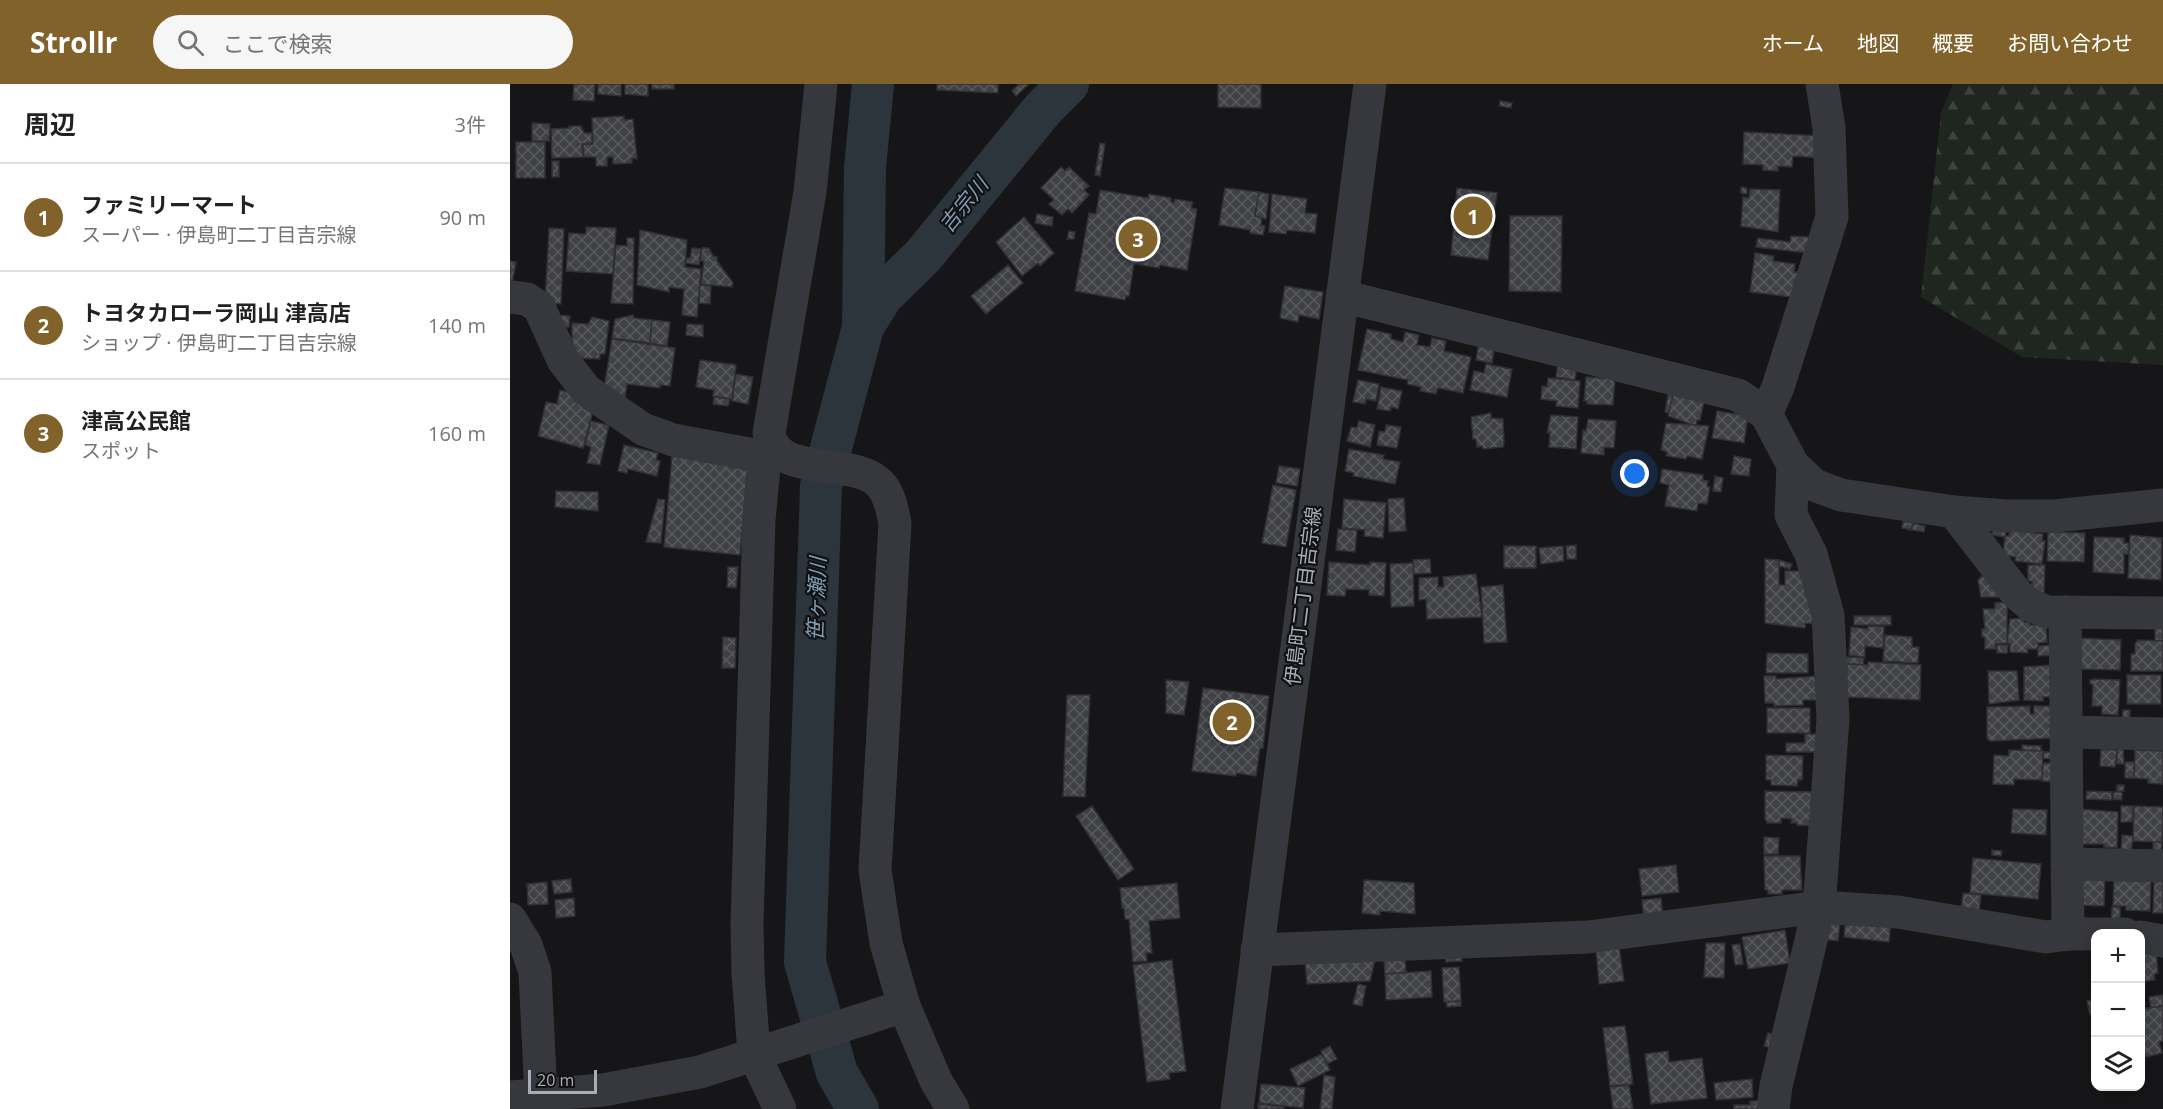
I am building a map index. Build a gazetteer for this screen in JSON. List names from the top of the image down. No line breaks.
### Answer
{"streets":{"street":["伊島町二丁目吉宗線"]},"water":["吉宗川","笹ヶ瀬川"],"scale_bar":"20 m","page":{"header":"Strollr","search":"ここで検索","nav":["ホーム","地図","概要","お問い合わせ"],"heading":["周辺","3件"],"list":[{"mark":"1","name":"ファミリーマート","note":"スーパー · 伊島町二丁目吉宗線","value":"90 m"},{"mark":"2","name":"トヨタカローラ岡山 津高店","note":"ショップ · 伊島町二丁目吉宗線","value":"140 m"},{"mark":"3","name":"津高公民館","note":"スポット","value":"160 m"}],"pins":["1","3","2"],"map_buttons":["+","−"],"scale":"20 m"}}
